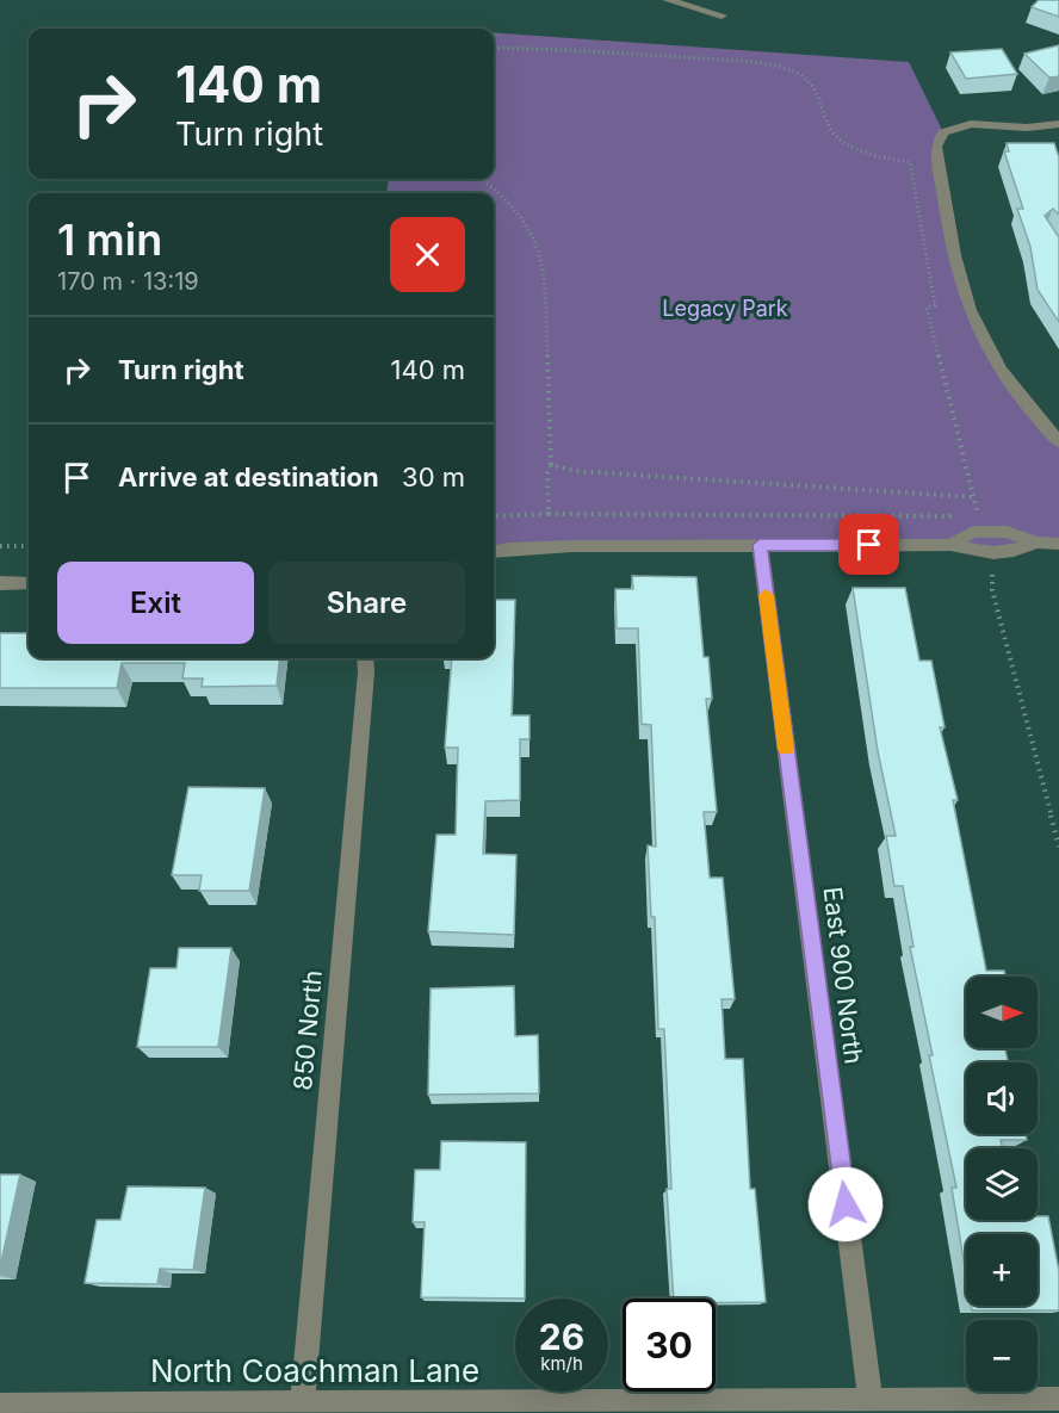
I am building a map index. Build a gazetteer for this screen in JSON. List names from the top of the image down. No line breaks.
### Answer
{"streets":{"street":["East 900 North","850 North","North Coachman Lane"]},"crossings":[["East 900 North","North Coachman Lane"],["850 North","North Coachman Lane"]],"parks":["Legacy Park"],"north":"right","page":{"turn":["140 m","Turn right"],"heading":["1 min","170 m · 13:19"],"list":[{"name":"Turn right","value":"140 m"},{"name":"Arrive at destination","value":"30 m"}],"buttons":["Exit","Share"],"map_buttons":["+","−"],"speed":"26 km/h","limit":"30"}}
